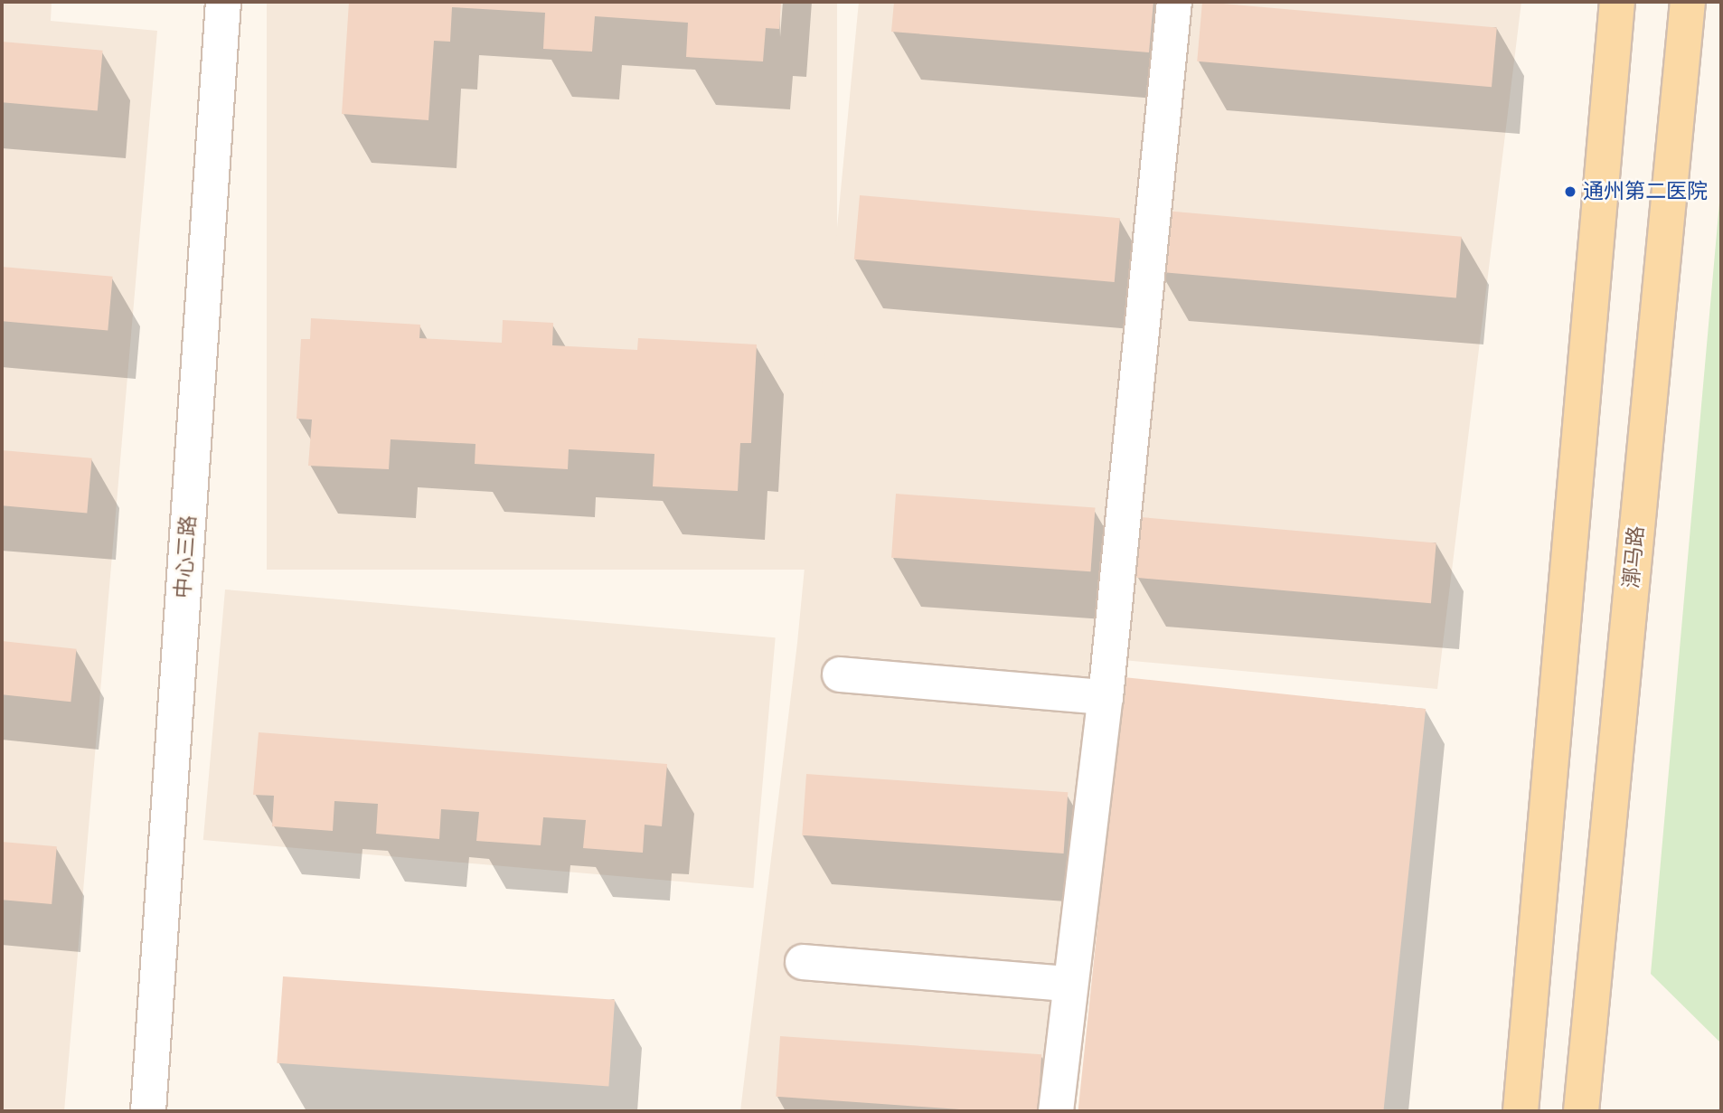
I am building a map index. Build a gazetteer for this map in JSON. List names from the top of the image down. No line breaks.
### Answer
{"streets":{"main road":["漷马路"],"street":["中心三路"]},"places":["通州第二医院"]}
